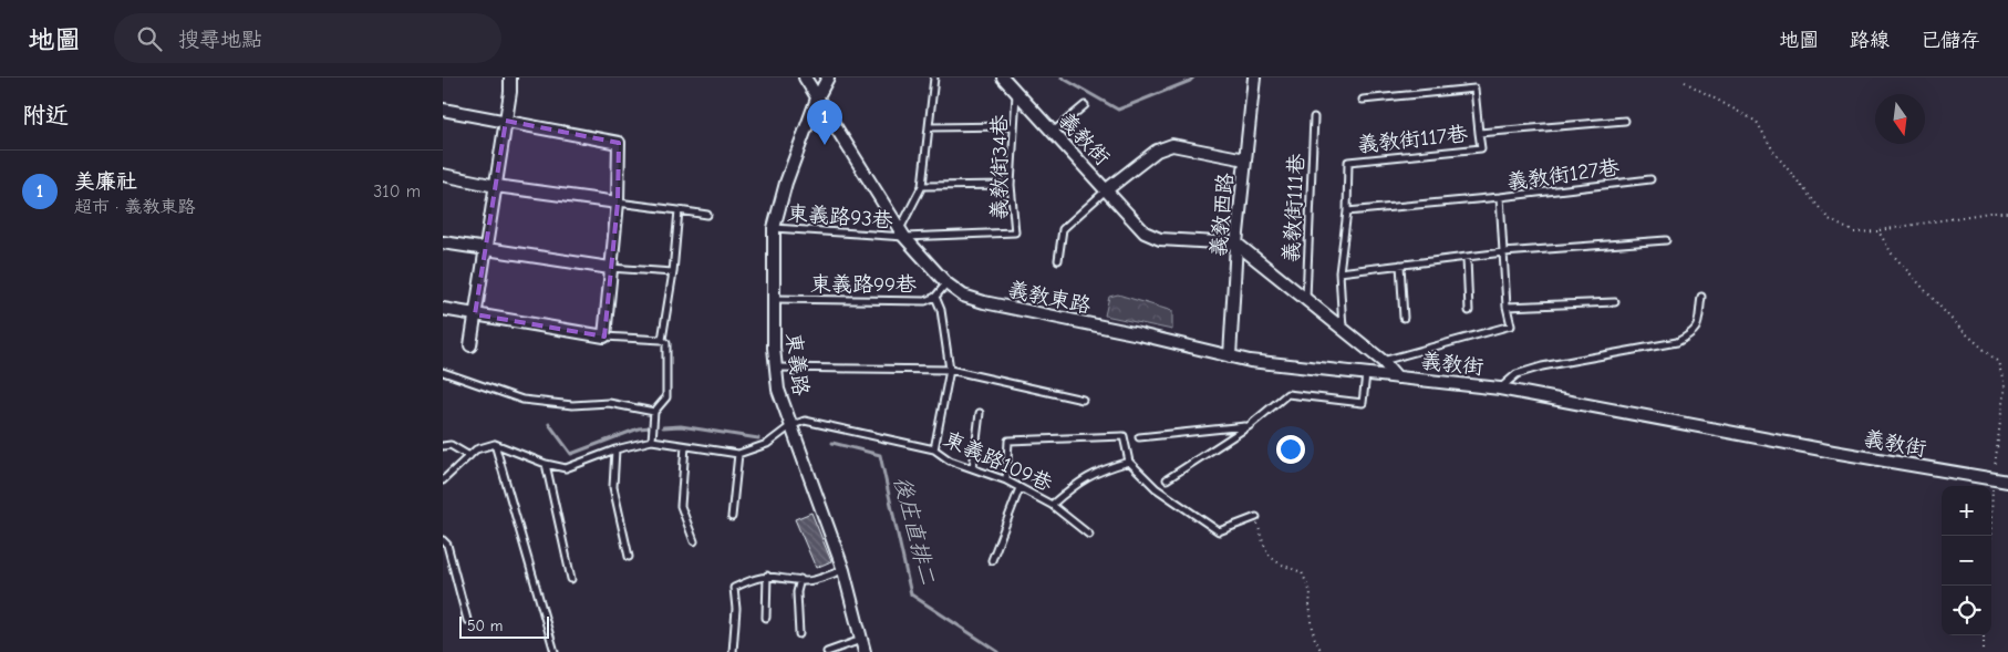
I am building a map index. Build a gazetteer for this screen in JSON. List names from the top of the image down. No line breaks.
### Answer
{"streets":{"street":["義教街","義教西路","義教東路","東義路"],"lane":["義教街117巷","義教街34巷","義教街127巷","義教街111巷","東義路93巷","東義路99巷","東義路109巷"]},"crossings":[["義教街","義教街117巷"],["義教街","義教街34巷"],["義教街","義教街127巷"],["義教街","義教街111巷"],["義教街","義教西路"],["義教街","義教東路"],["義教街34巷","東義路93巷"],["義教街34巷","義教東路"],["義教西路","義教東路"],["東義路93巷","義教東路"],["東義路93巷","東義路"],["東義路99巷","義教東路"],["東義路99巷","東義路"],["義教東路","東義路"],["東義路","東義路109巷"]],"water":["後庄直排二"],"scale_bar":"50 m","north":"bottom","page":{"header":"地圖","search":"搜尋地點","nav":["地圖","路線","已儲存"],"heading":"附近","pins":"1","list":[{"mark":"1","name":"美廉社","note":"超市 · 義教東路","value":"310 m"}],"map_buttons":["+","−"],"scale":"50 m"}}
